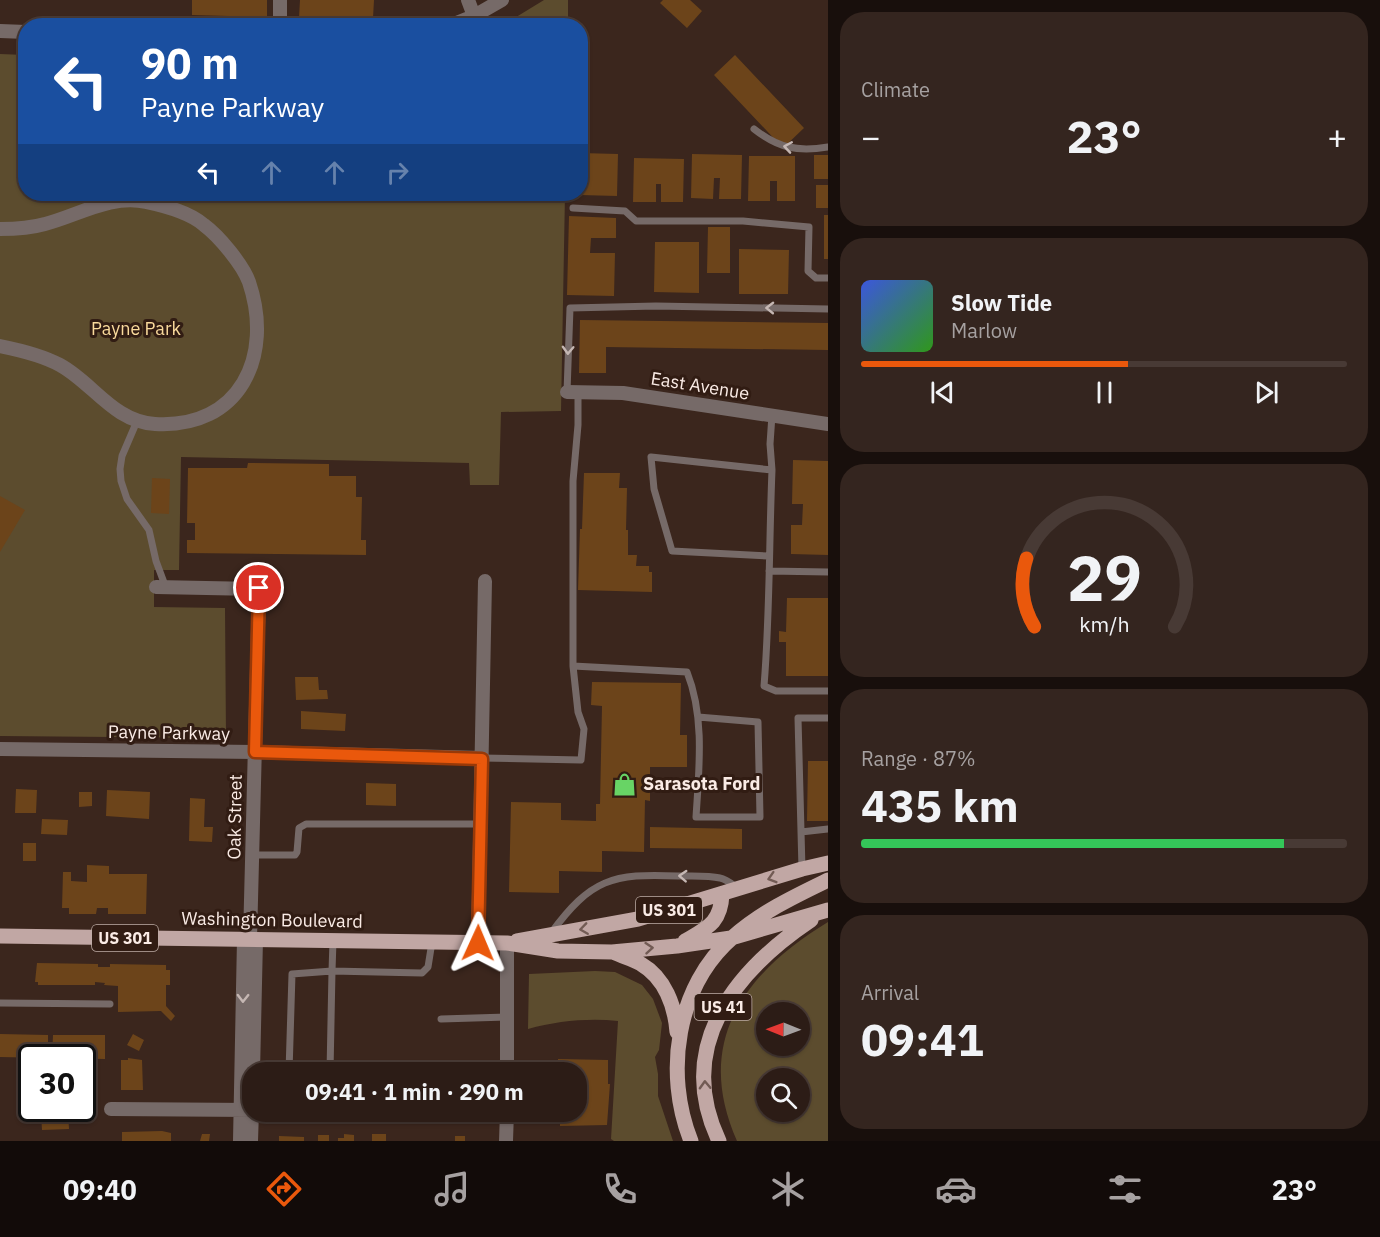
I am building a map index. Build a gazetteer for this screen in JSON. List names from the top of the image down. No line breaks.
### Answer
{"streets":{"main road":["US 301","Washington Boulevard","US 41"],"street":["East Avenue","Payne Parkway","Oak Street"]},"crossings":[["Payne Parkway","Oak Street"],["Oak Street","Washington Boulevard"],["Washington Boulevard","US 41"]],"parks":["Payne Park"],"places":{"shop":["Sarasota Ford"]},"north":"left","page":{"tile":["Climate",["Range · 87%","435 km"],["Arrival","09:41"]],"turn":["90 m","Payne Parkway"],"heat":["−","23°","+"],"song":["Slow Tide","Marlow"],"limit":"30","trip":"09:41 · 1 min · 290 m","tabs":["09:40","23°"],"gauge":["29","km/h"]}}
